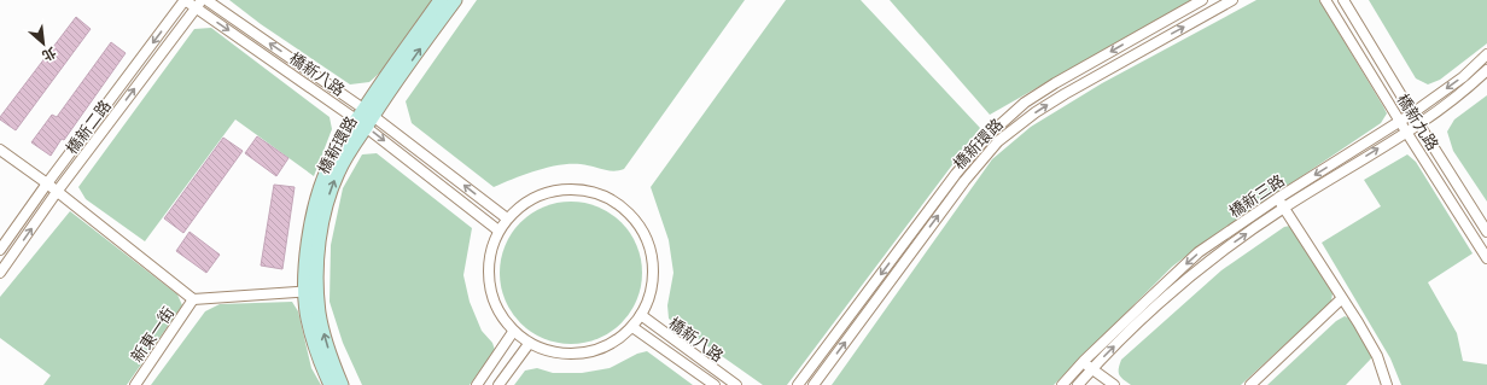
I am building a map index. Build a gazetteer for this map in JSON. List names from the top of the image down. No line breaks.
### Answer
{"streets":{"street":["橋新八路","橋新九路","橋新二路","橋新環路","橋新三路","新東一街"]},"crossings":[["橋新八路","橋新二路"],["橋新八路","橋新環路"],["橋新九路","橋新三路"]],"north":"bottom right"}
